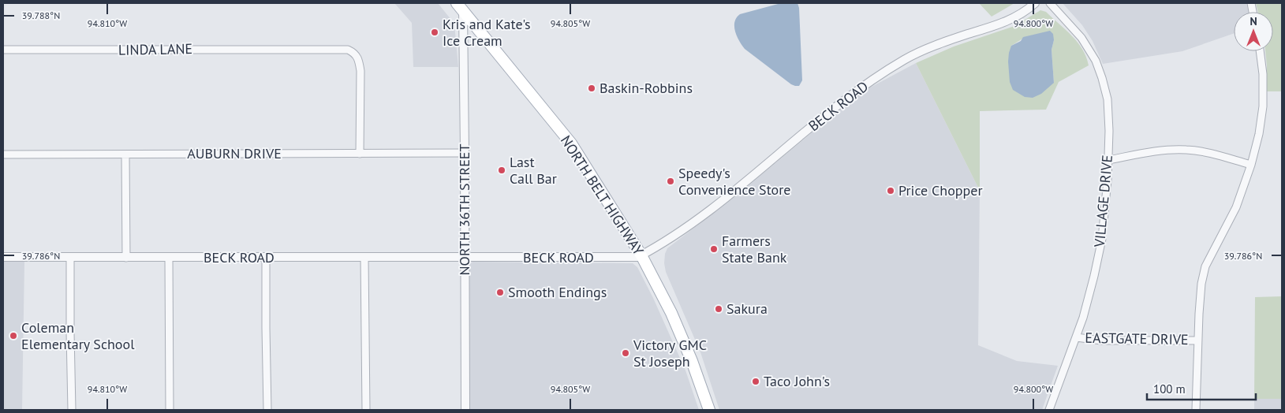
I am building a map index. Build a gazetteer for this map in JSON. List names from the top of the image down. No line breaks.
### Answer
{"streets":{"main road":["NORTH BELT HIGHWAY"],"street":["LINDA LANE","BECK ROAD","AUBURN DRIVE","VILLAGE DRIVE","NORTH 36TH STREET","EASTGATE DRIVE"]},"crossings":[["LINDA LANE","AUBURN DRIVE"],["BECK ROAD","NORTH BELT HIGHWAY"],["BECK ROAD","NORTH 36TH STREET"],["AUBURN DRIVE","NORTH 36TH STREET"],["NORTH BELT HIGHWAY","NORTH 36TH STREET"],["VILLAGE DRIVE","EASTGATE DRIVE"]],"places":["Kris and Kate's Ice Cream","Baskin-Robbins","Last Call Bar","Speedy's Convenience Store","Price Chopper","Farmers State Bank","Smooth Endings","Sakura","Coleman Elementary School","Victory GMC St Joseph","Taco John's"],"scale_bar":"100 m","north":"top","coordinates":["39.788°N","94.810°W","94.805°W","94.800°W","39.786°N"]}
